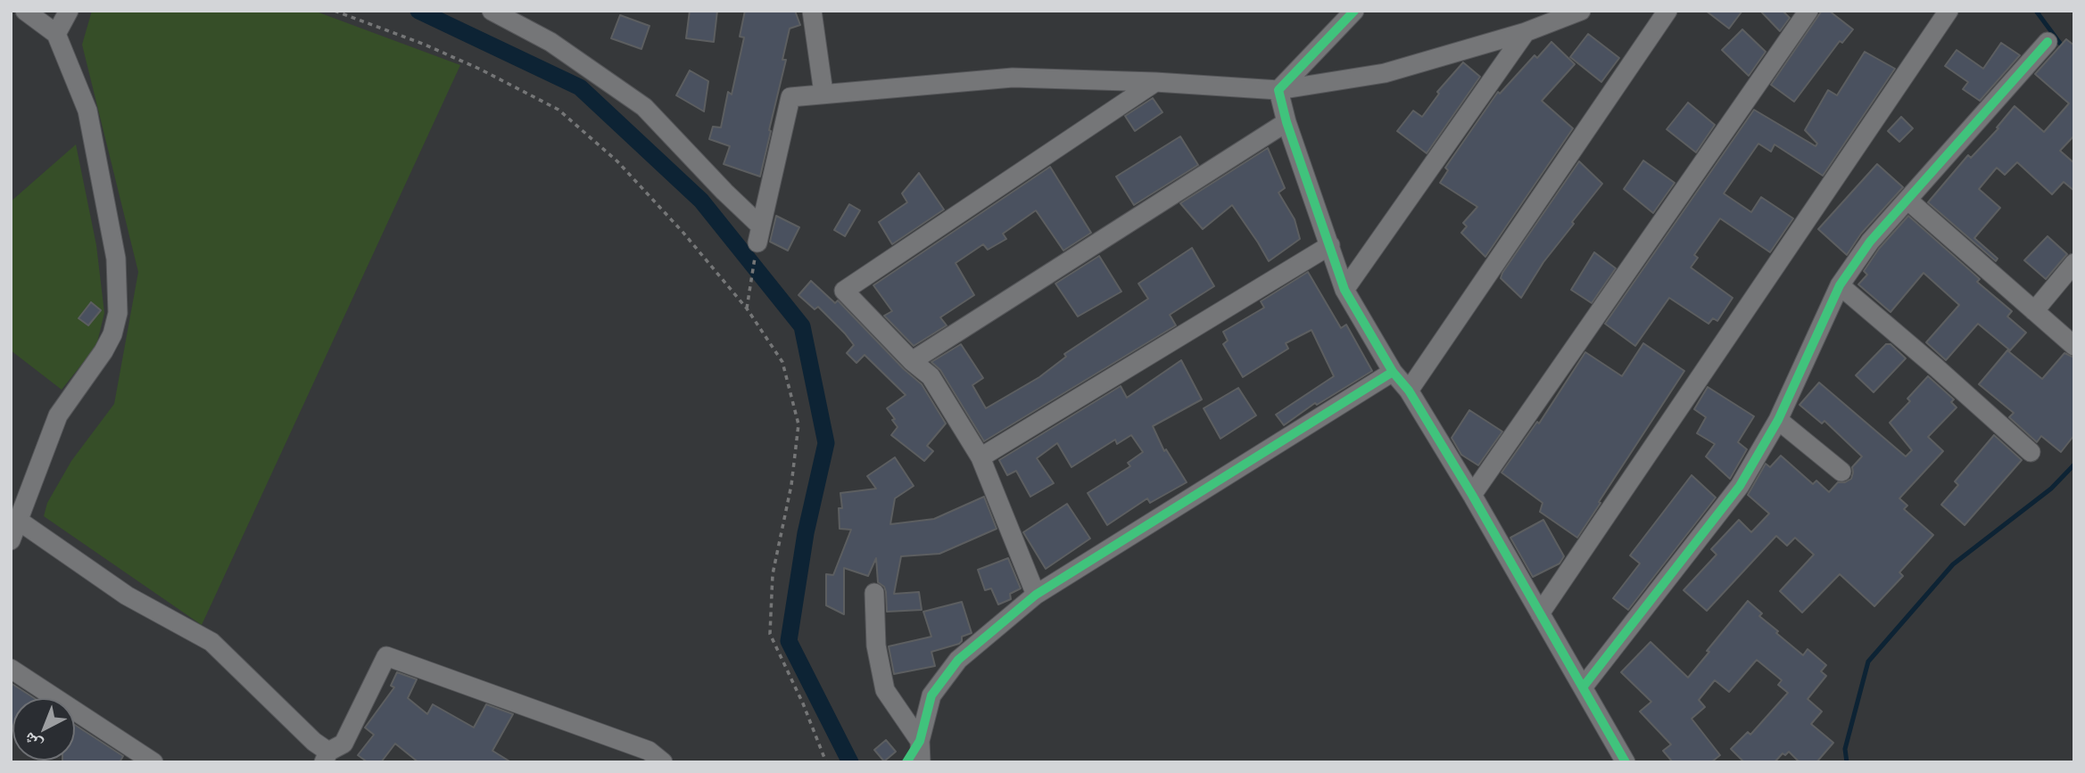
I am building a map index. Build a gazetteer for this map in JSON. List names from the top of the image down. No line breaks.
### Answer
{"north":"bottom left"}
